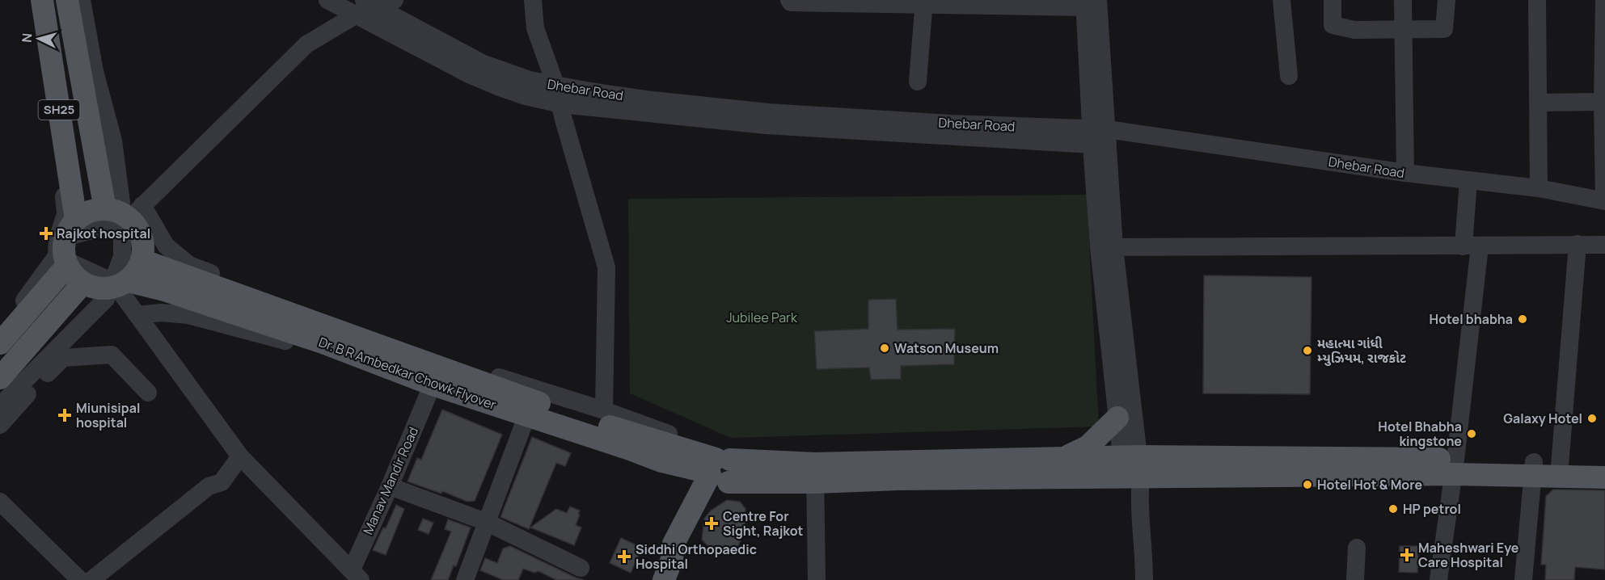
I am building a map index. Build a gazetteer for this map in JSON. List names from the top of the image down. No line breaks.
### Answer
{"streets":{"main road":["SH25","Dr. B R Ambedkar Chowk Flyover"],"street":["Dhebar Road","Manav Mandir Road"]},"parks":["Jubilee Park"],"places":{"health":["Rajkot hospital","Miunisipal hospital","Centre For Sight, Rajkot","Maheshwari Eye Care Hospital","Siddhi Orthopaedic Hospital"],"other":["Hotel bhabha","Watson Museum","મહાત્મા ગાંધી મ્યુઝિયમ, રાજકોટ","Galaxy Hotel","Hotel Bhabha kingstone","Hotel Hot & More","HP petrol"]},"north":"left"}
